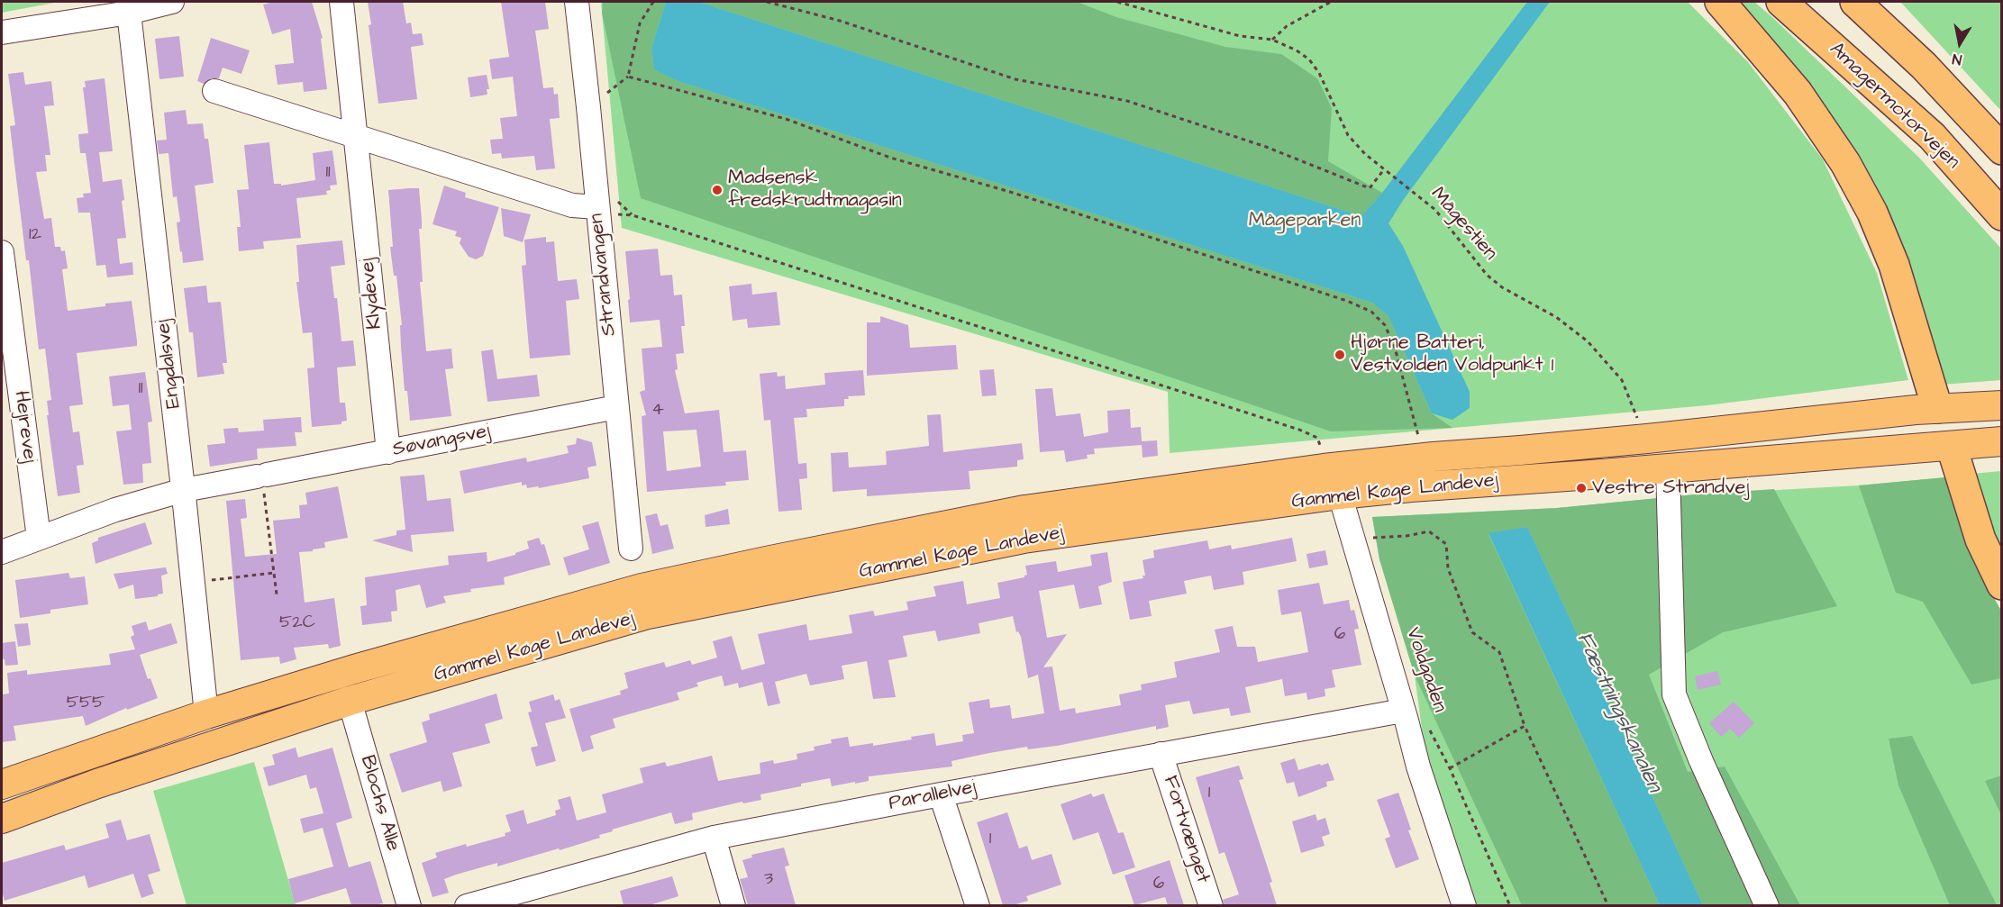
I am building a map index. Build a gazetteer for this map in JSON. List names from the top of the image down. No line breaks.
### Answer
{"streets":{"highway":["Amagermotorvejen"],"main road":["Gammel Køge Landevej"],"street":["Strandvangen","Klydevej","Engdalsvej","Hejrevej","Søvangsvej","Parallelvej","Blochs Alle","Fortvænget"],"path":["Mågestien","Voldgaden"]},"crossings":[["Strandvangen","Søvangsvej"],["Klydevej","Søvangsvej"],["Engdalsvej","Søvangsvej"],["Engdalsvej","Gammel Køge Landevej"],["Hejrevej","Søvangsvej"],["Gammel Køge Landevej","Blochs Alle"],["Parallelvej","Fortvænget"]],"water":["Fæstningskanalen"],"parks":["Mågeparken"],"places":["Madsensk fredskrudtmagasin","Hjørne Batteri, Vestvolden Voldpunkt 1","Vestre Strandvej"],"house_numbers":["11","12","11","4","52C","6","555","1","1","3","6"],"north":"bottom"}
